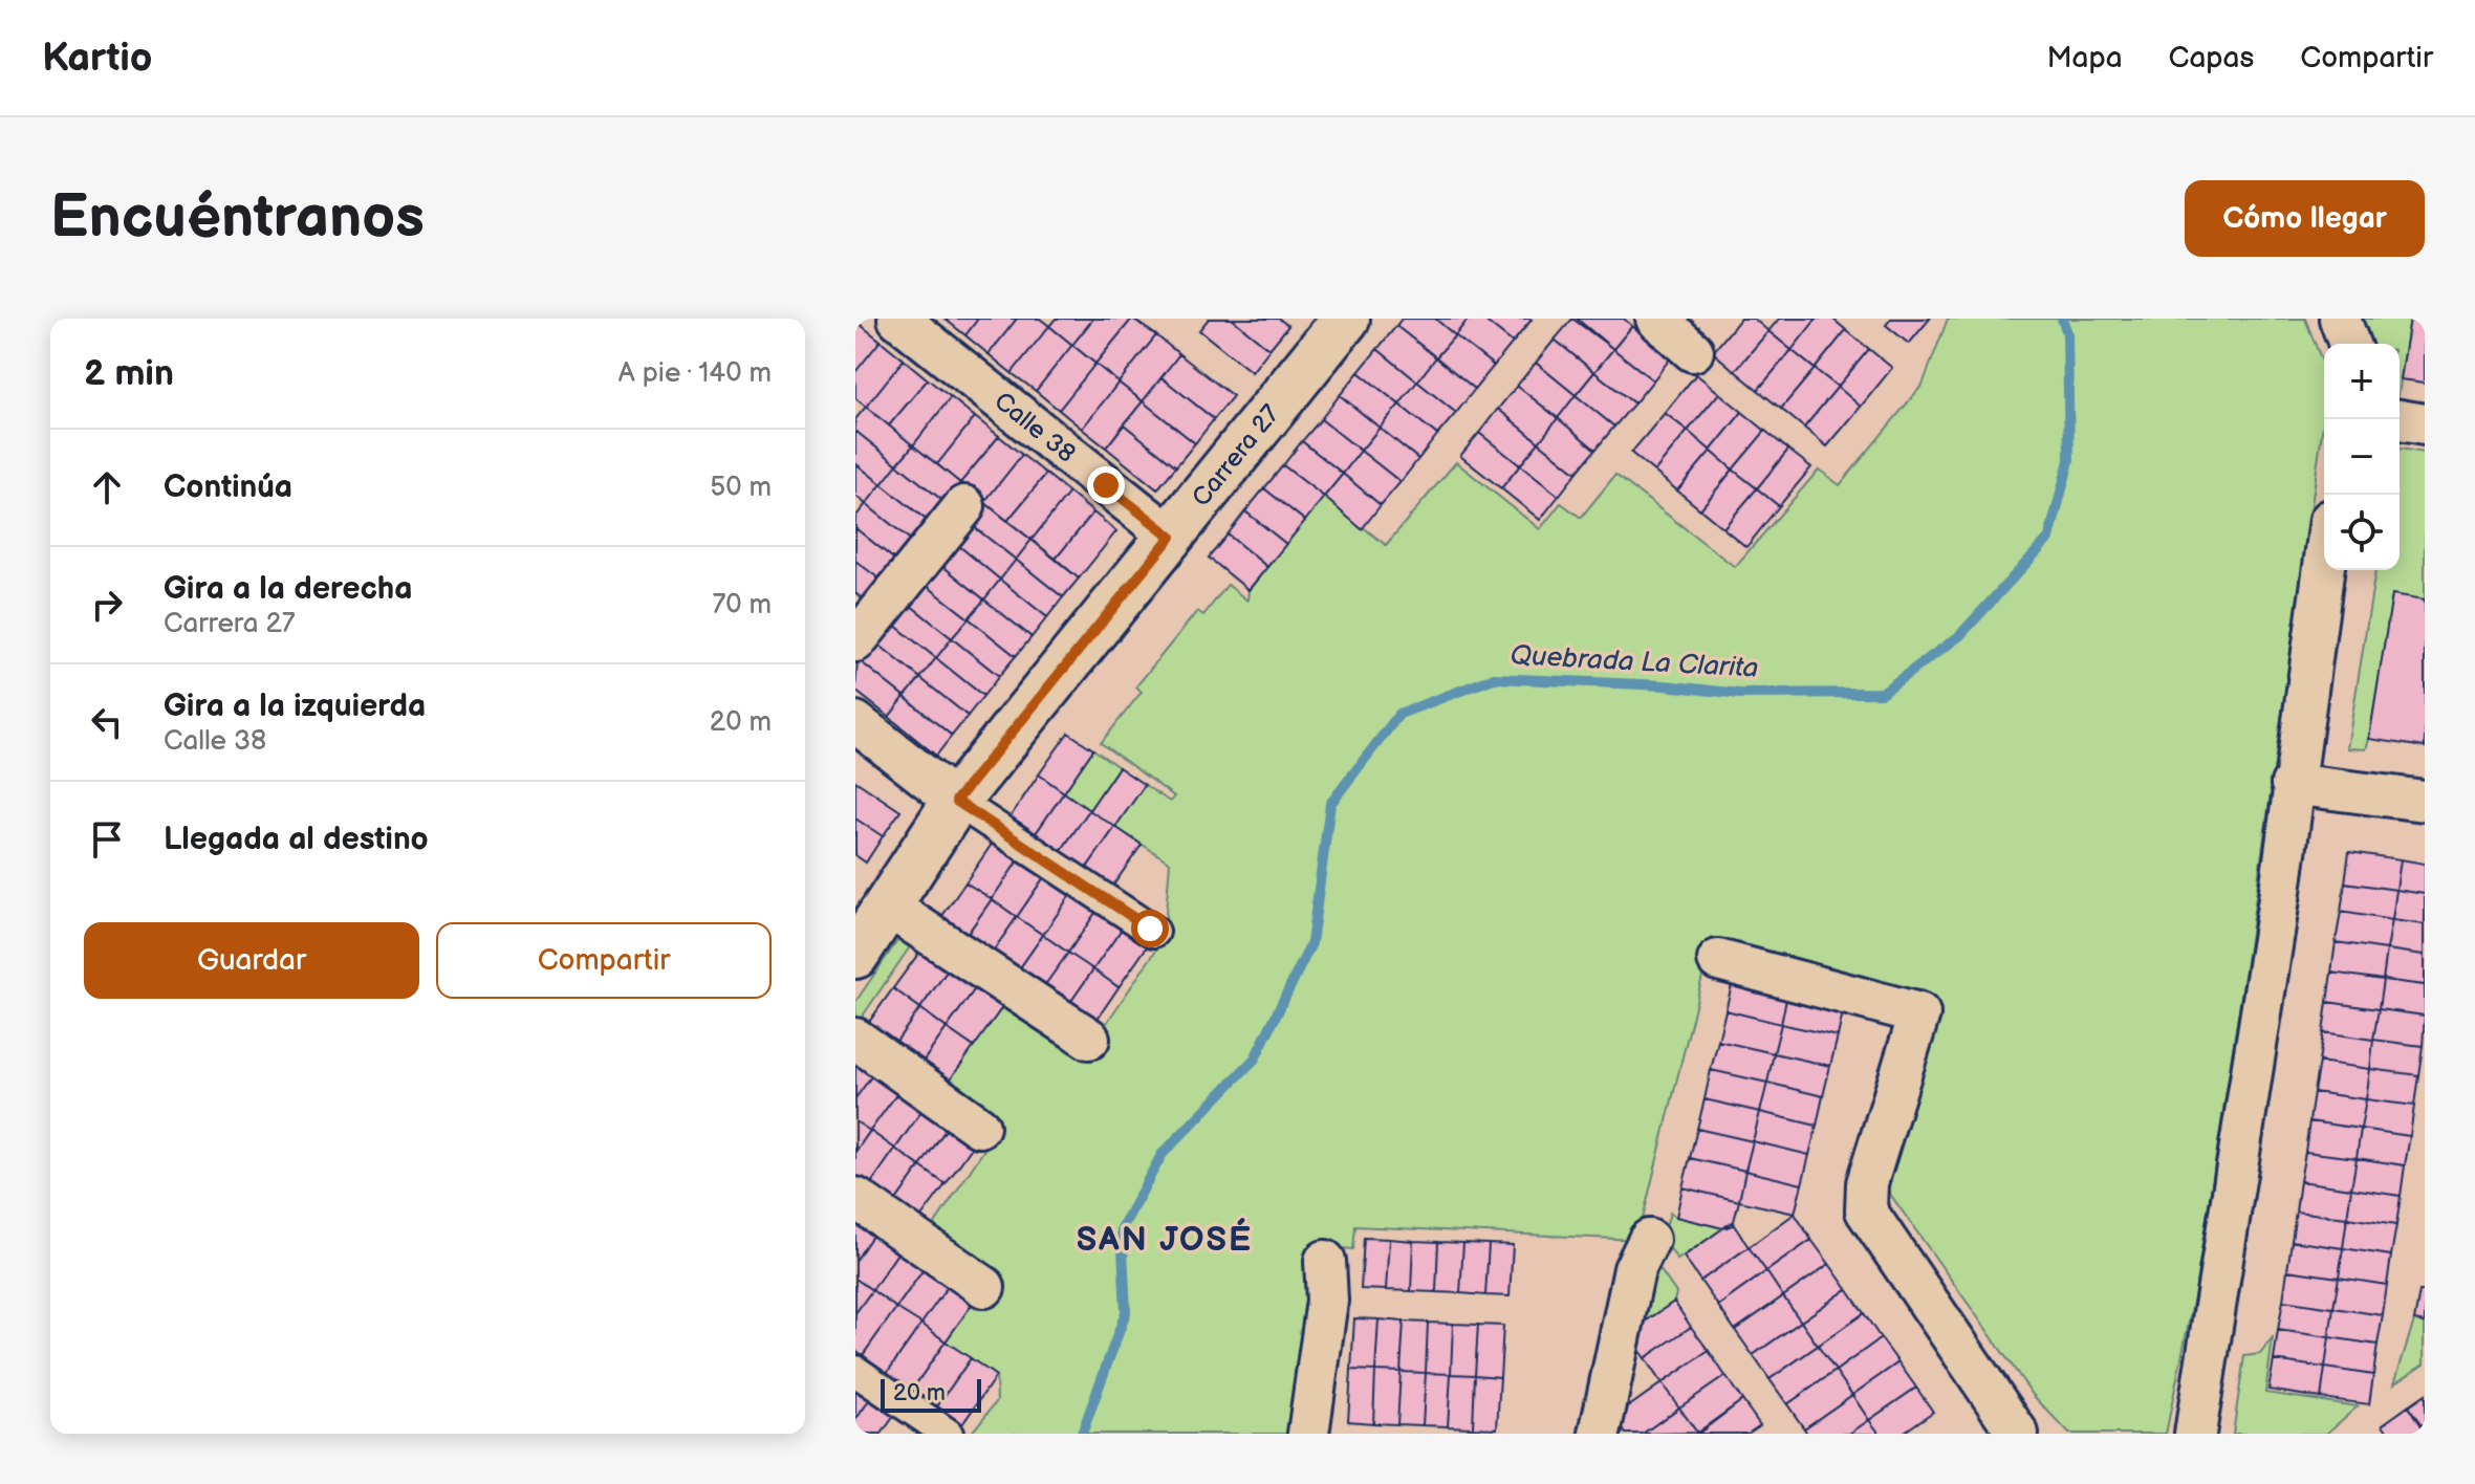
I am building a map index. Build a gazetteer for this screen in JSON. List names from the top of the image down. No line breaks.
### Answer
{"streets":{"street":["Calle 38","Carrera 27"]},"crossings":[["Calle 38","Carrera 27"]],"districts":["SAN JOSÉ"],"water":["Quebrada La Clarita"],"scale_bar":"20 m","page":{"header":"Kartio","nav":["Mapa","Capas","Compartir"],"buttons":["Cómo llegar",["Guardar","Compartir"]],"title":"Encuéntranos","heading":["2 min","A pie · 140 m"],"map_buttons":["+","−"],"list":[["Continúa","50 m"],["Gira a la derecha","Carrera 27","70 m"],["Gira a la izquierda","Calle 38","20 m"],"Llegada al destino"],"scale":"20 m"}}
